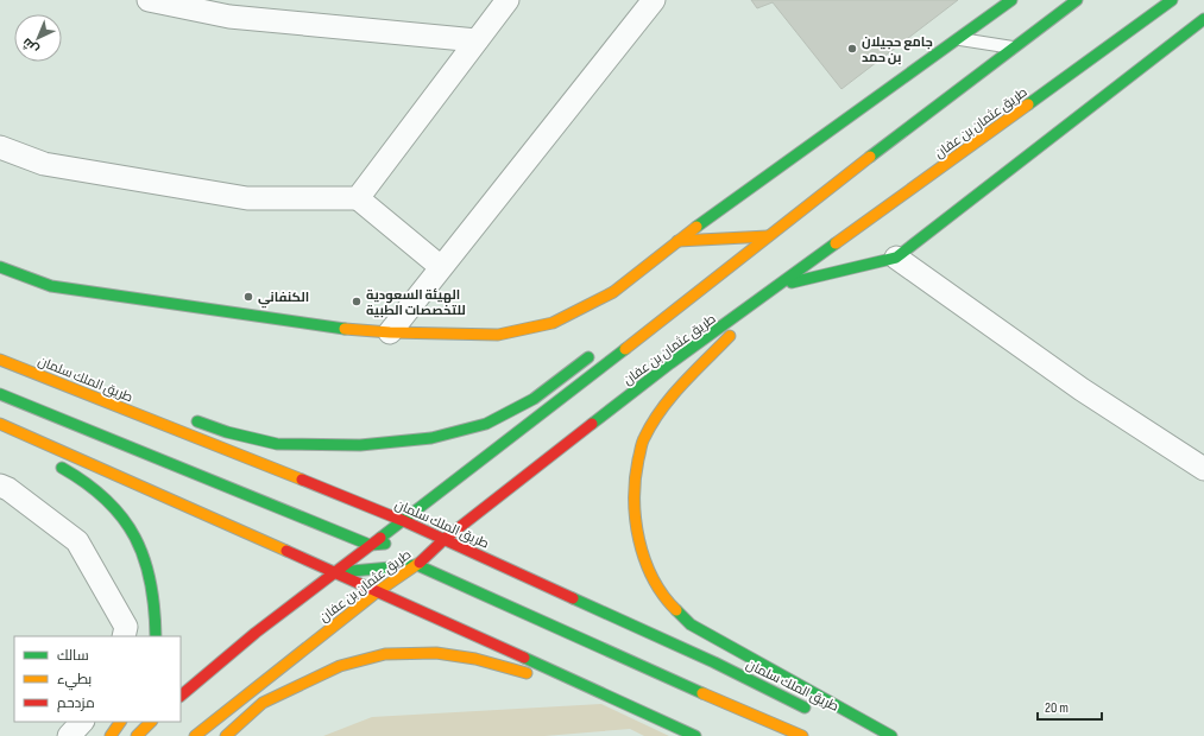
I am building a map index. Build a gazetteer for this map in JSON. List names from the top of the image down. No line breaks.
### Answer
{"streets":{"street":["طريق عثمان بن عفان","طريق الملك سلمان"]},"crossings":[["طريق عثمان بن عفان","طريق الملك سلمان"]],"places":["جامع حجيلان بن حمد","الكنفاني","الهيئة السعودية للتخصصات الطبية"],"legend":["سالك","بطيء","مزدحم"],"scale_bar":"20 m","north":"bottom left"}
